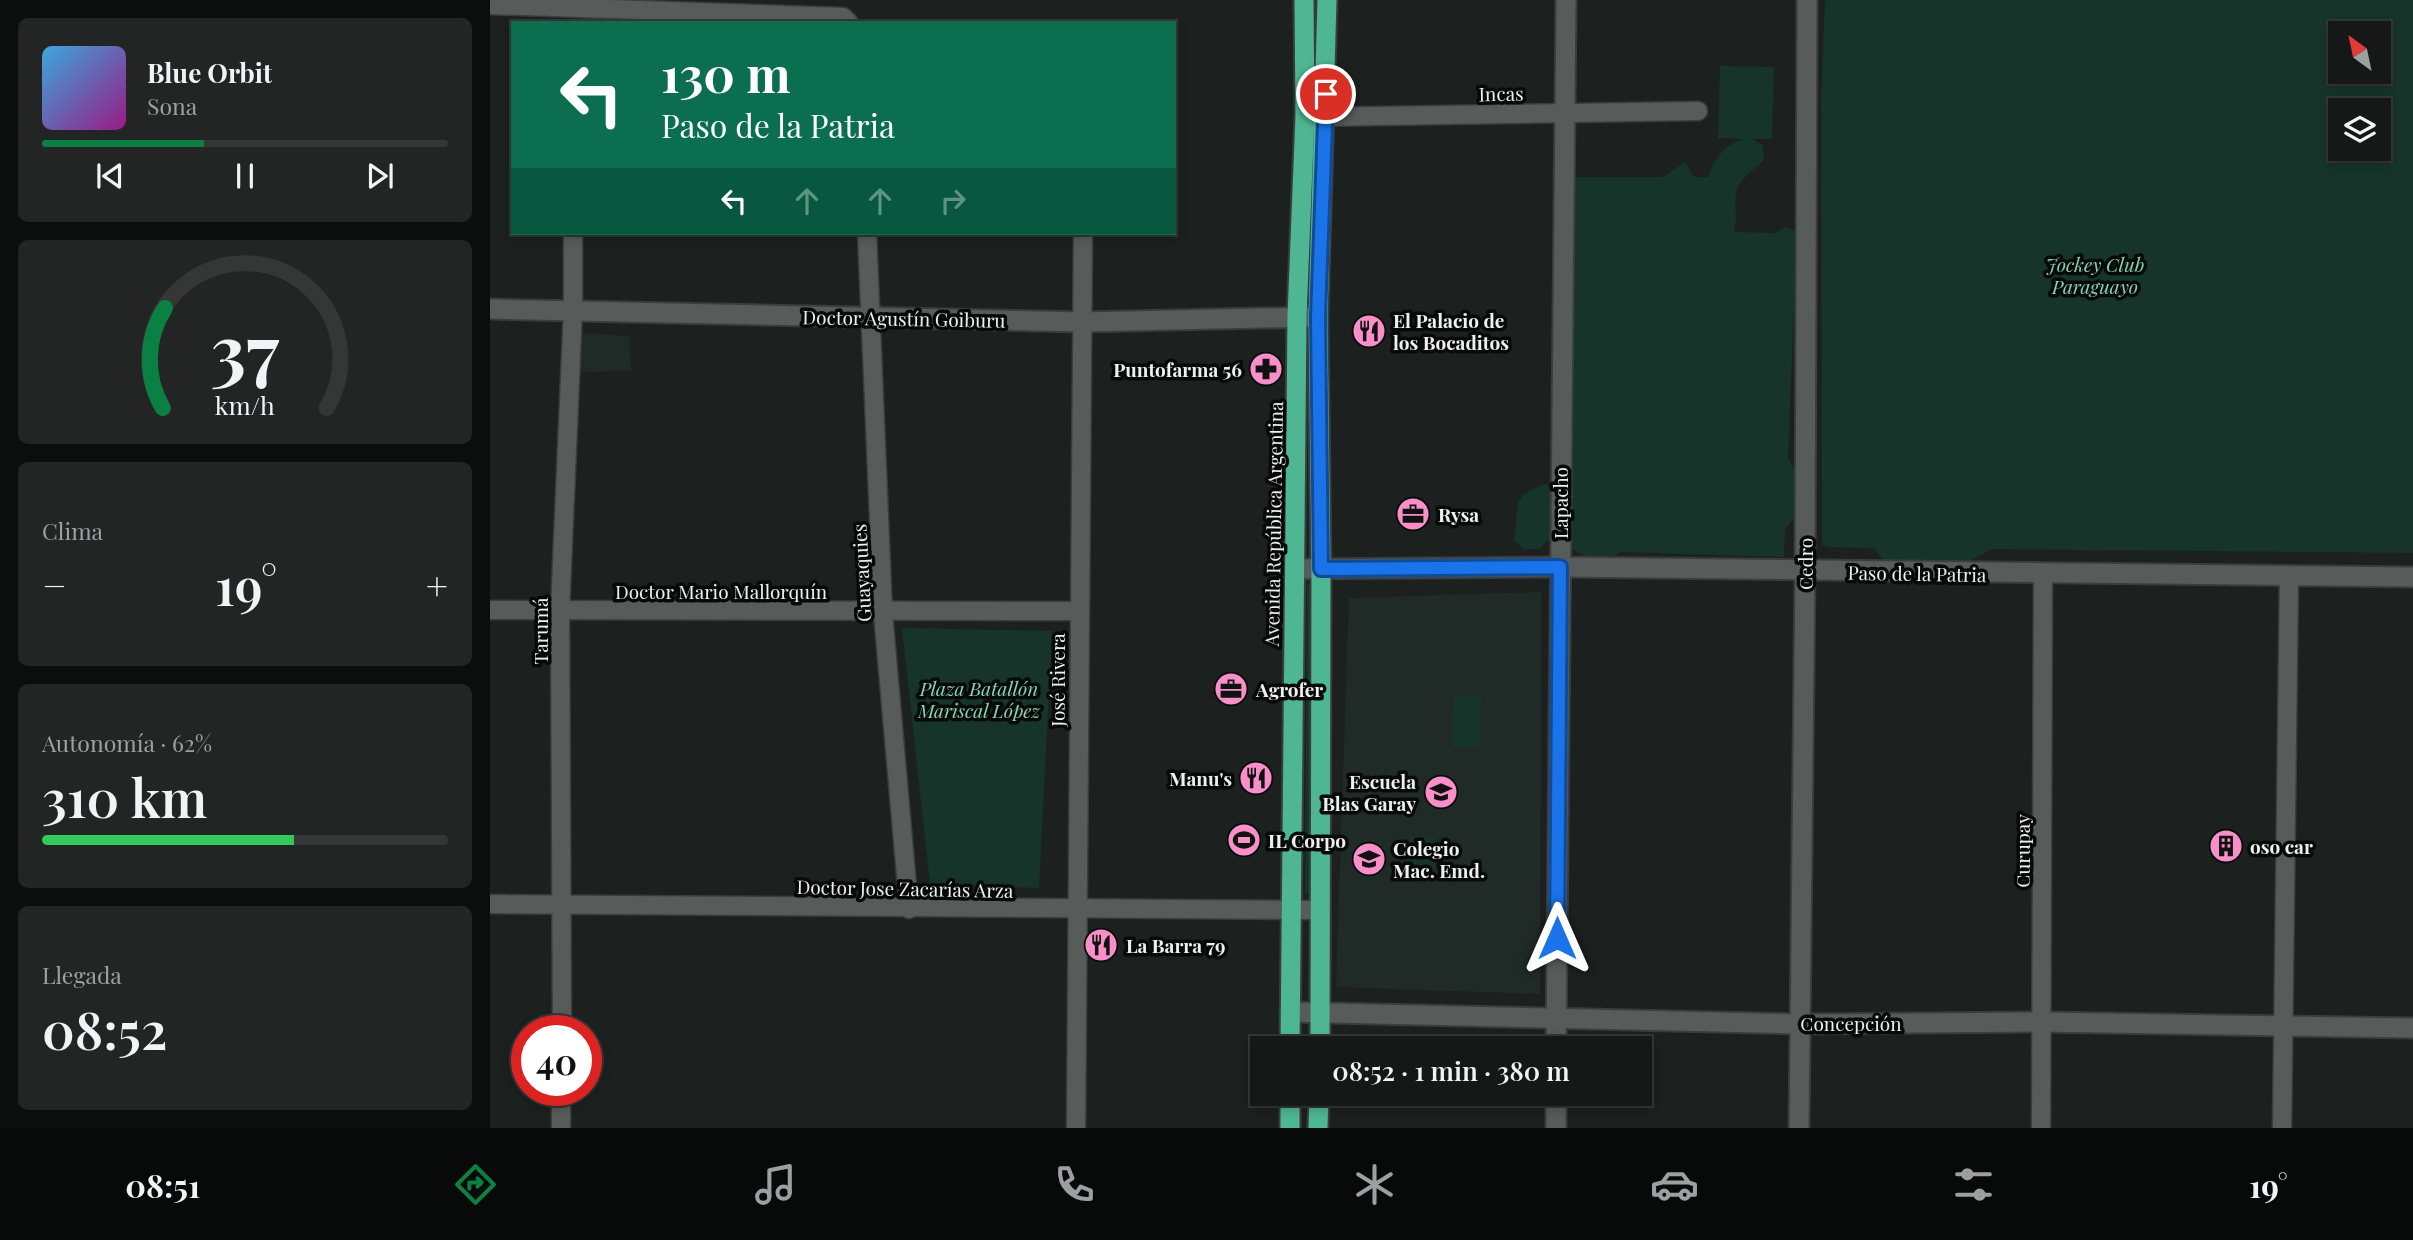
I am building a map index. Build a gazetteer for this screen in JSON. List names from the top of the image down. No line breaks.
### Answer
{"streets":{"highway":["Avenida República Argentina"],"street":["Incas","Doctor Agustín Goiburu","Lapacho","Cedro","Guayaquies","Paso de la Patria","Doctor Mario Mallorquín","Tarumá","José Rivera","Curupay","Doctor Jose Zacarías Arza","Concepción"]},"crossings":[["Incas","Lapacho"],["Incas","Avenida República Argentina"],["Doctor Agustín Goiburu","Avenida República Argentina"],["Doctor Agustín Goiburu","Guayaquies"],["Doctor Agustín Goiburu","Tarumá"],["Doctor Agustín Goiburu","José Rivera"],["Lapacho","Paso de la Patria"],["Lapacho","Concepción"],["Avenida República Argentina","Paso de la Patria"],["Avenida República Argentina","Doctor Jose Zacarías Arza"],["Avenida República Argentina","Concepción"],["Cedro","Paso de la Patria"],["Cedro","Concepción"],["Guayaquies","Doctor Mario Mallorquín"],["Guayaquies","Doctor Jose Zacarías Arza"],["Paso de la Patria","Curupay"],["Doctor Mario Mallorquín","Tarumá"],["Doctor Mario Mallorquín","José Rivera"],["Tarumá","Doctor Jose Zacarías Arza"],["José Rivera","Doctor Jose Zacarías Arza"],["Curupay","Concepción"]],"parks":["Jockey Club Paraguayo","Plaza Batallón Mariscal López"],"places":{"restaurant":["El Palacio de los Bocaditos","Manu's","La Barra 79"],"pharmacy":["Puntofarma 56"],"office":["Rysa","Agrofer"],"school or university":["Escuela Blas Garay","Colegio Mac. Emd."],"sports":["IL Corpo"],"building":["oso car"]},"north":"top left","page":{"turn":["130 m","Paso de la Patria"],"song":["Blue Orbit","Sona"],"tile":["Clima",["Autonomía · 62%","310 km"],["Llegada","08:52"]],"heat":["−","19°","+"],"limit":"40","trip":"08:52 · 1 min · 380 m","tabs":["08:51","19°"],"gauge":["37","km/h"]}}
